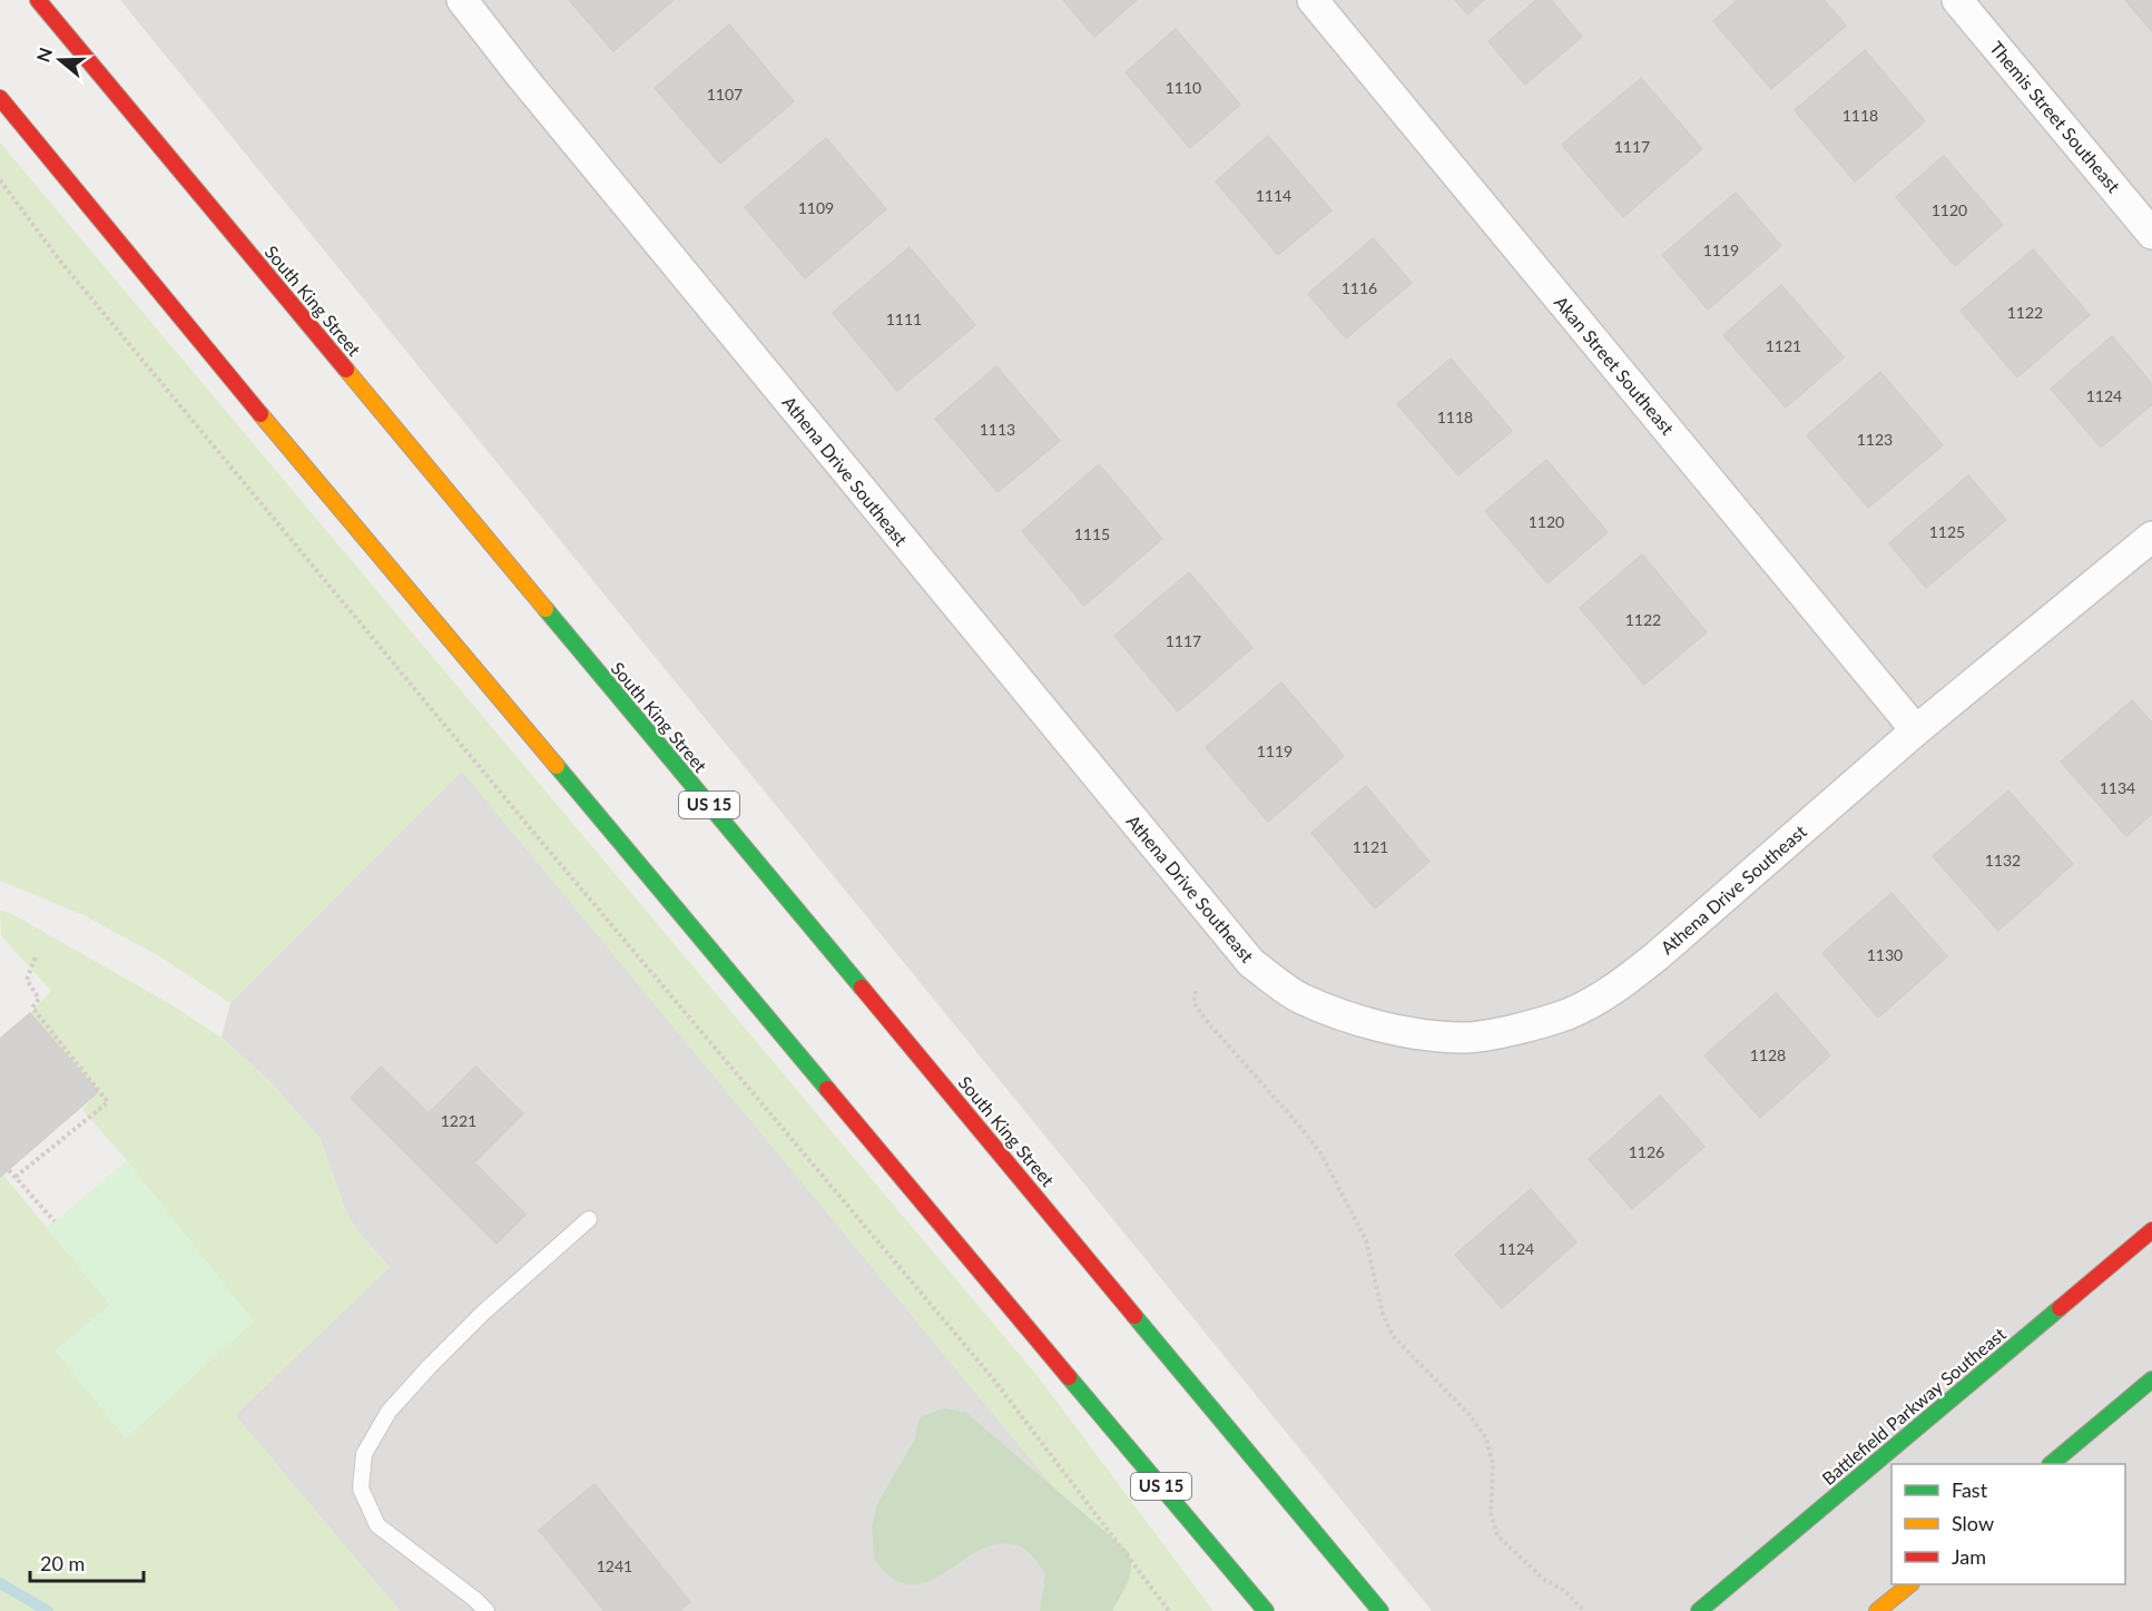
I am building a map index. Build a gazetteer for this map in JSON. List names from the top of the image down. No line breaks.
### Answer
{"streets":{"main road":["South King Street","US 15","Battlefield Parkway Southeast"],"street":["Themis Street Southeast","Akan Street Southeast","Athena Drive Southeast"]},"crossings":[["Akan Street Southeast","Athena Drive Southeast"]],"house_numbers":["1110","1107","1118","1117","1114","1109","1120","1119","1116","1122","1111","1121","1124","1118","1113","1123","1120","1125","1115","1122","1117","1119","1134","1121","1132","1130","1128","1221","1126","1124","1241"],"legend":["Fast","Slow","Jam"],"scale_bar":"20 m","north":"left"}
